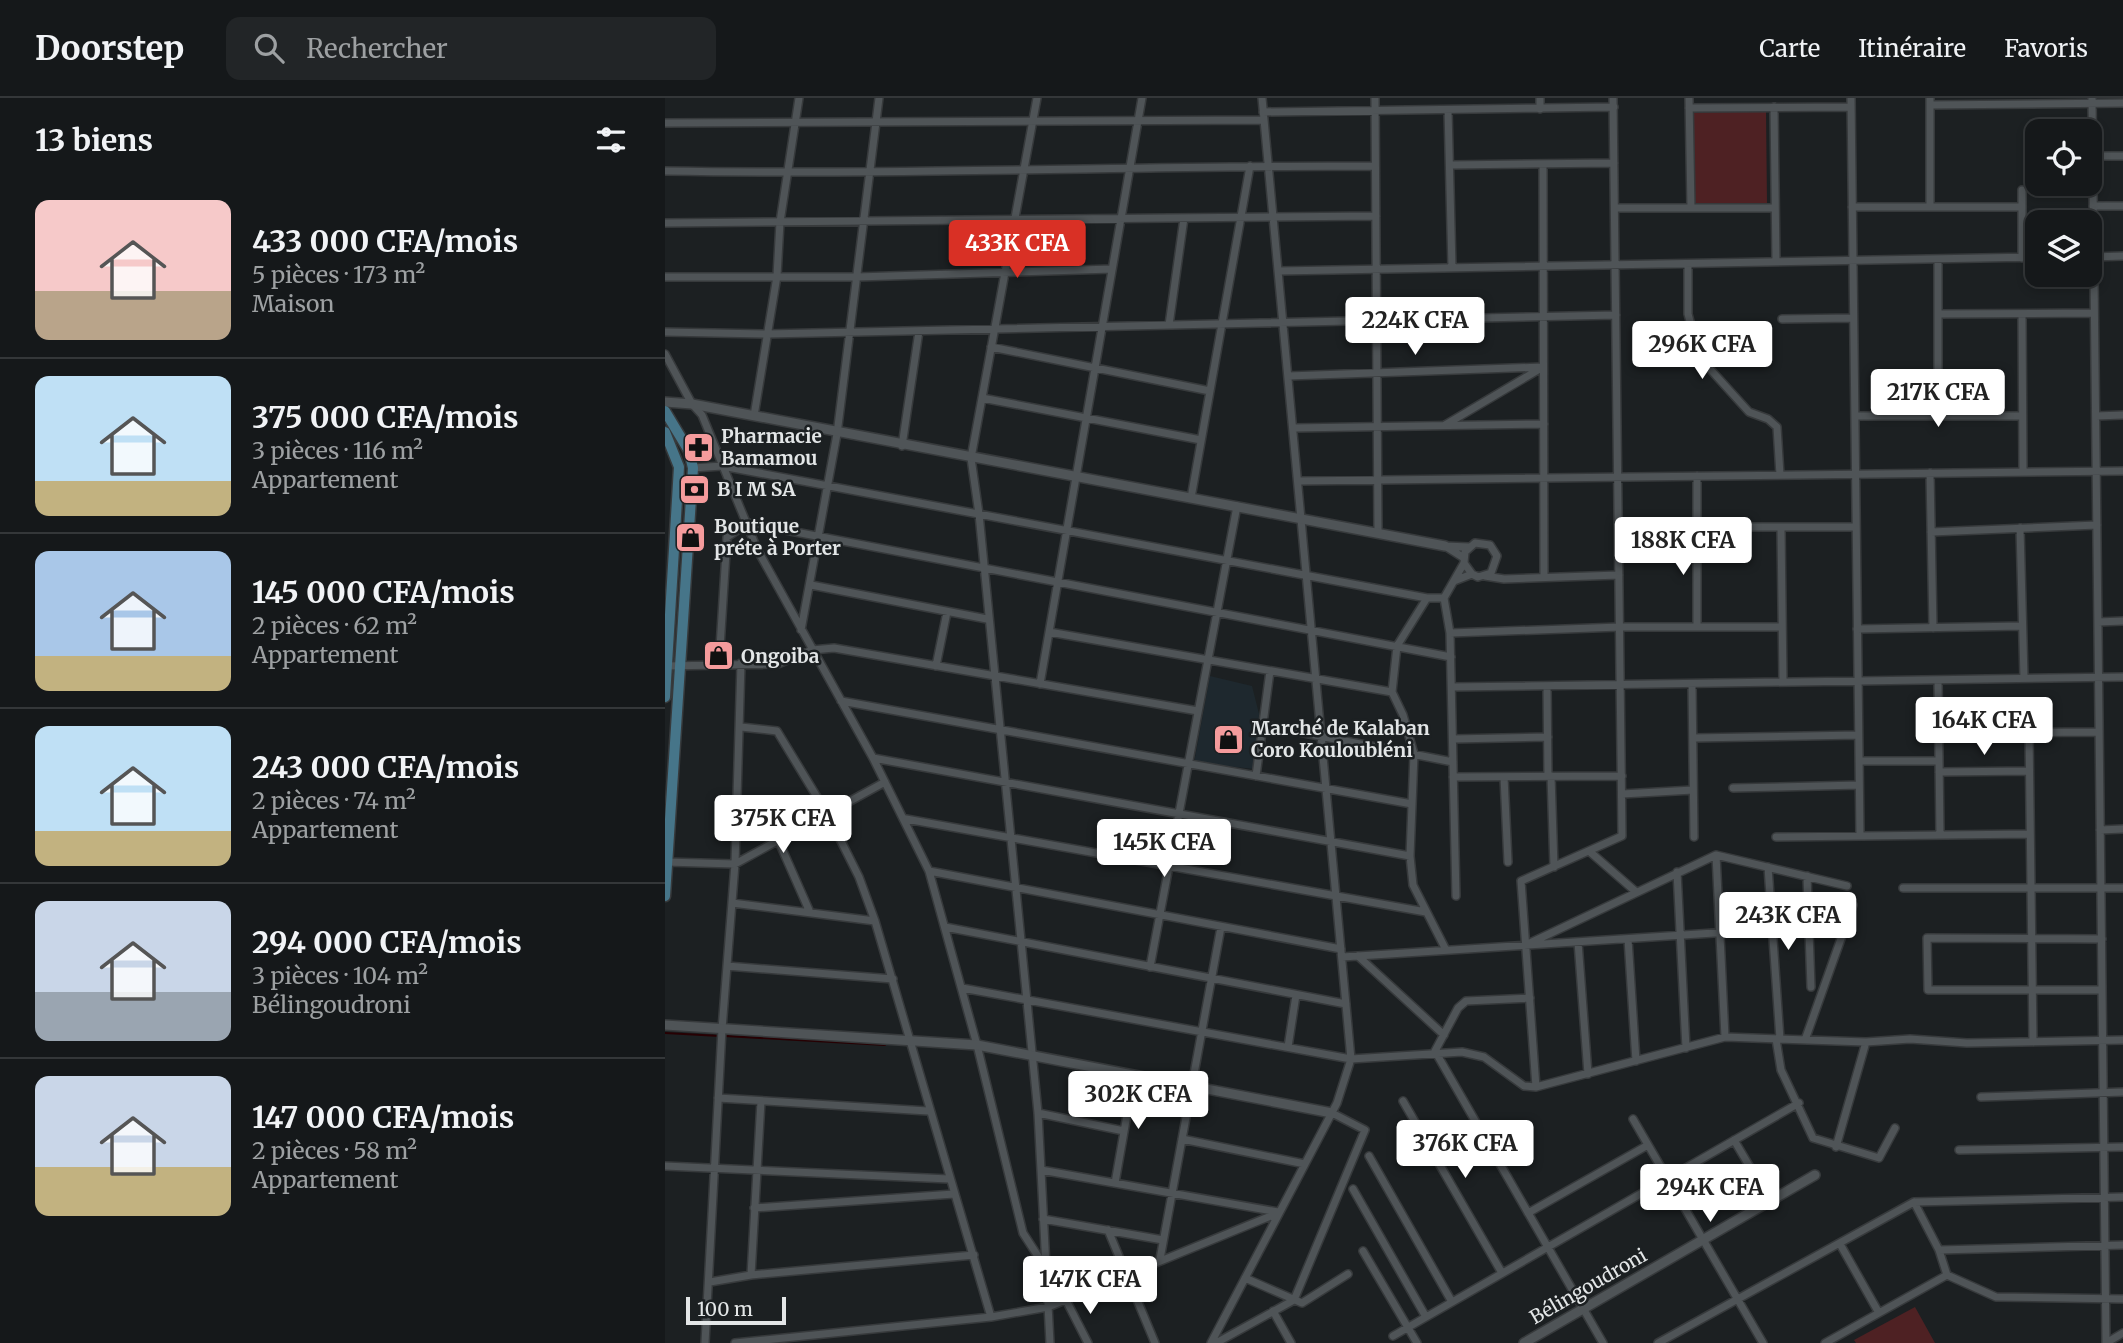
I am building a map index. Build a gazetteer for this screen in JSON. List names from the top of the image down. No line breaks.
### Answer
{"streets":{"street":["Bélingoudroni"]},"places":{"pharmacy":["Pharmacie Bamamou"],"bank":["B I M SA"],"shop":["Boutique préte à Porter","Ongoiba","Marché de Kalaban Coro Kouloubléni"]},"scale_bar":"100 m","page":{"header":"Doorstep","search":"Rechercher","nav":["Carte","Itinéraire","Favoris"],"heading":"13 biens","list":[{"name":"433 000 CFA/mois","note":"5 pièces · 173 m² · Maison"},{"name":"375 000 CFA/mois","note":"3 pièces · 116 m² · Appartement"},{"name":"145 000 CFA/mois","note":"2 pièces · 62 m² · Appartement"},{"name":"243 000 CFA/mois","note":"2 pièces · 74 m² · Appartement"},{"name":"294 000 CFA/mois","note":"3 pièces · 104 m² · Bélingoudroni"},{"name":"147 000 CFA/mois","note":"2 pièces · 58 m² · Appartement"}],"price":["433K CFA","224K CFA","296K CFA","217K CFA","188K CFA","164K CFA","375K CFA","145K CFA","243K CFA","302K CFA","376K CFA","294K CFA","147K CFA"],"scale":"100 m"}}
